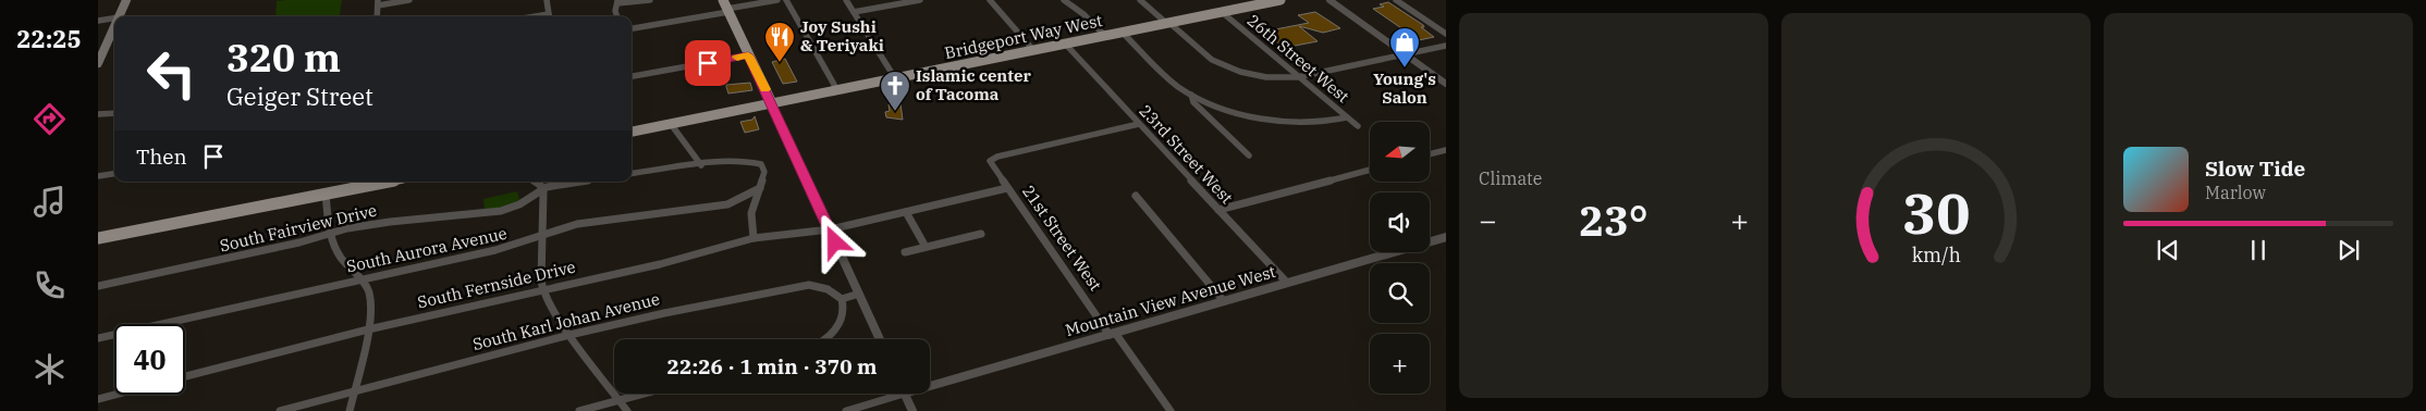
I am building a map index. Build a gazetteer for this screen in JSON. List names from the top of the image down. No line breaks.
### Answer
{"streets":{"main road":["Bridgeport Way West"],"street":["26th Street West","23rd Street West","South Fairview Drive","21st Street West","South Aurora Avenue","South Fernside Drive","Mountain View Avenue West","South Karl Johan Avenue"]},"crossings":[["Bridgeport Way West","26th Street West"],["Bridgeport Way West","23rd Street West"],["23rd Street West","21st Street West"],["23rd Street West","Mountain View Avenue West"],["21st Street West","South Fernside Drive"],["21st Street West","Mountain View Avenue West"]],"places":{"restaurant":["Joy Sushi & Teriyaki"],"shop":["Young's Salon"],"church":["Islamic center of Tacoma"]},"north":"left","page":{"tabs":"22:25","tile":"Climate","turn":["320 m","Geiger Street"],"map_buttons":"+","then":"Then","song":["Slow Tide","Marlow"],"heat":["−","23°","+"],"limit":"40","trip":"22:26 · 1 min · 370 m","gauge":["30","km/h"]}}
